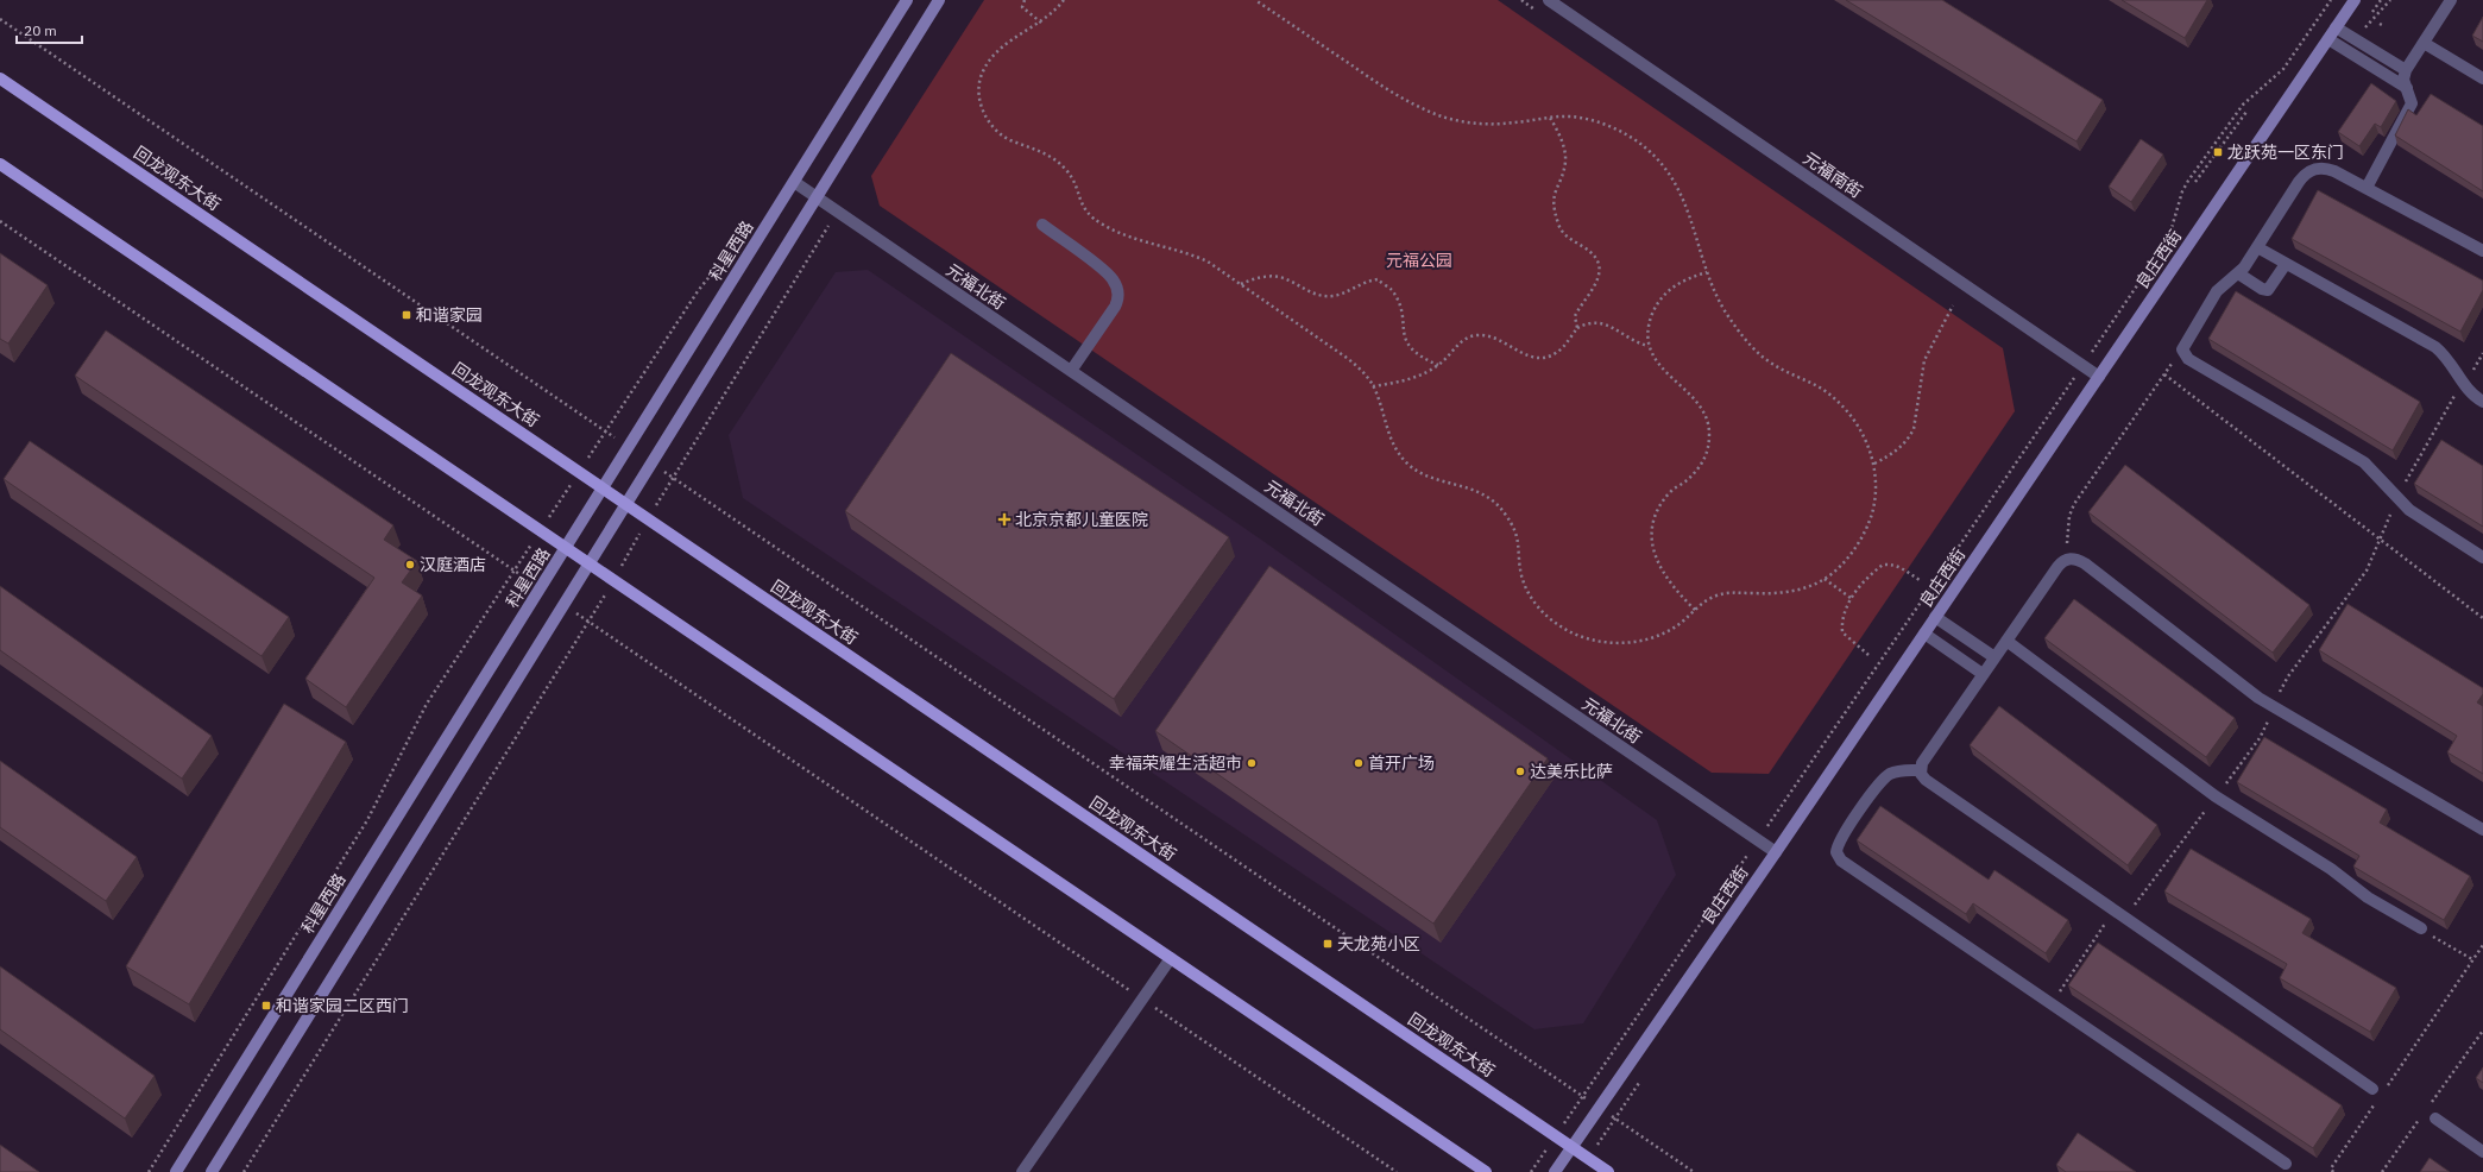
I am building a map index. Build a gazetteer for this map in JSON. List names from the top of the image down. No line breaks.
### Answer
{"streets":{"main road":["回龙观东大街"],"street":["元福南街","科星西路","良庄西街","元福北街"]},"crossings":[["元福南街","良庄西街"],["回龙观东大街","科星西路"],["回龙观东大街","良庄西街"],["科星西路","元福北街"],["良庄西街","元福北街"]],"parks":["元福公园"],"places":{"transit":["龙跃苑一区东门","和谐家园","天龙苑小区","和谐家园二区西门"],"health":["北京京都儿童医院"],"other":["汉庭酒店","幸福荣耀生活超市","首开广场","达美乐比萨"]},"scale_bar":"20 m"}
